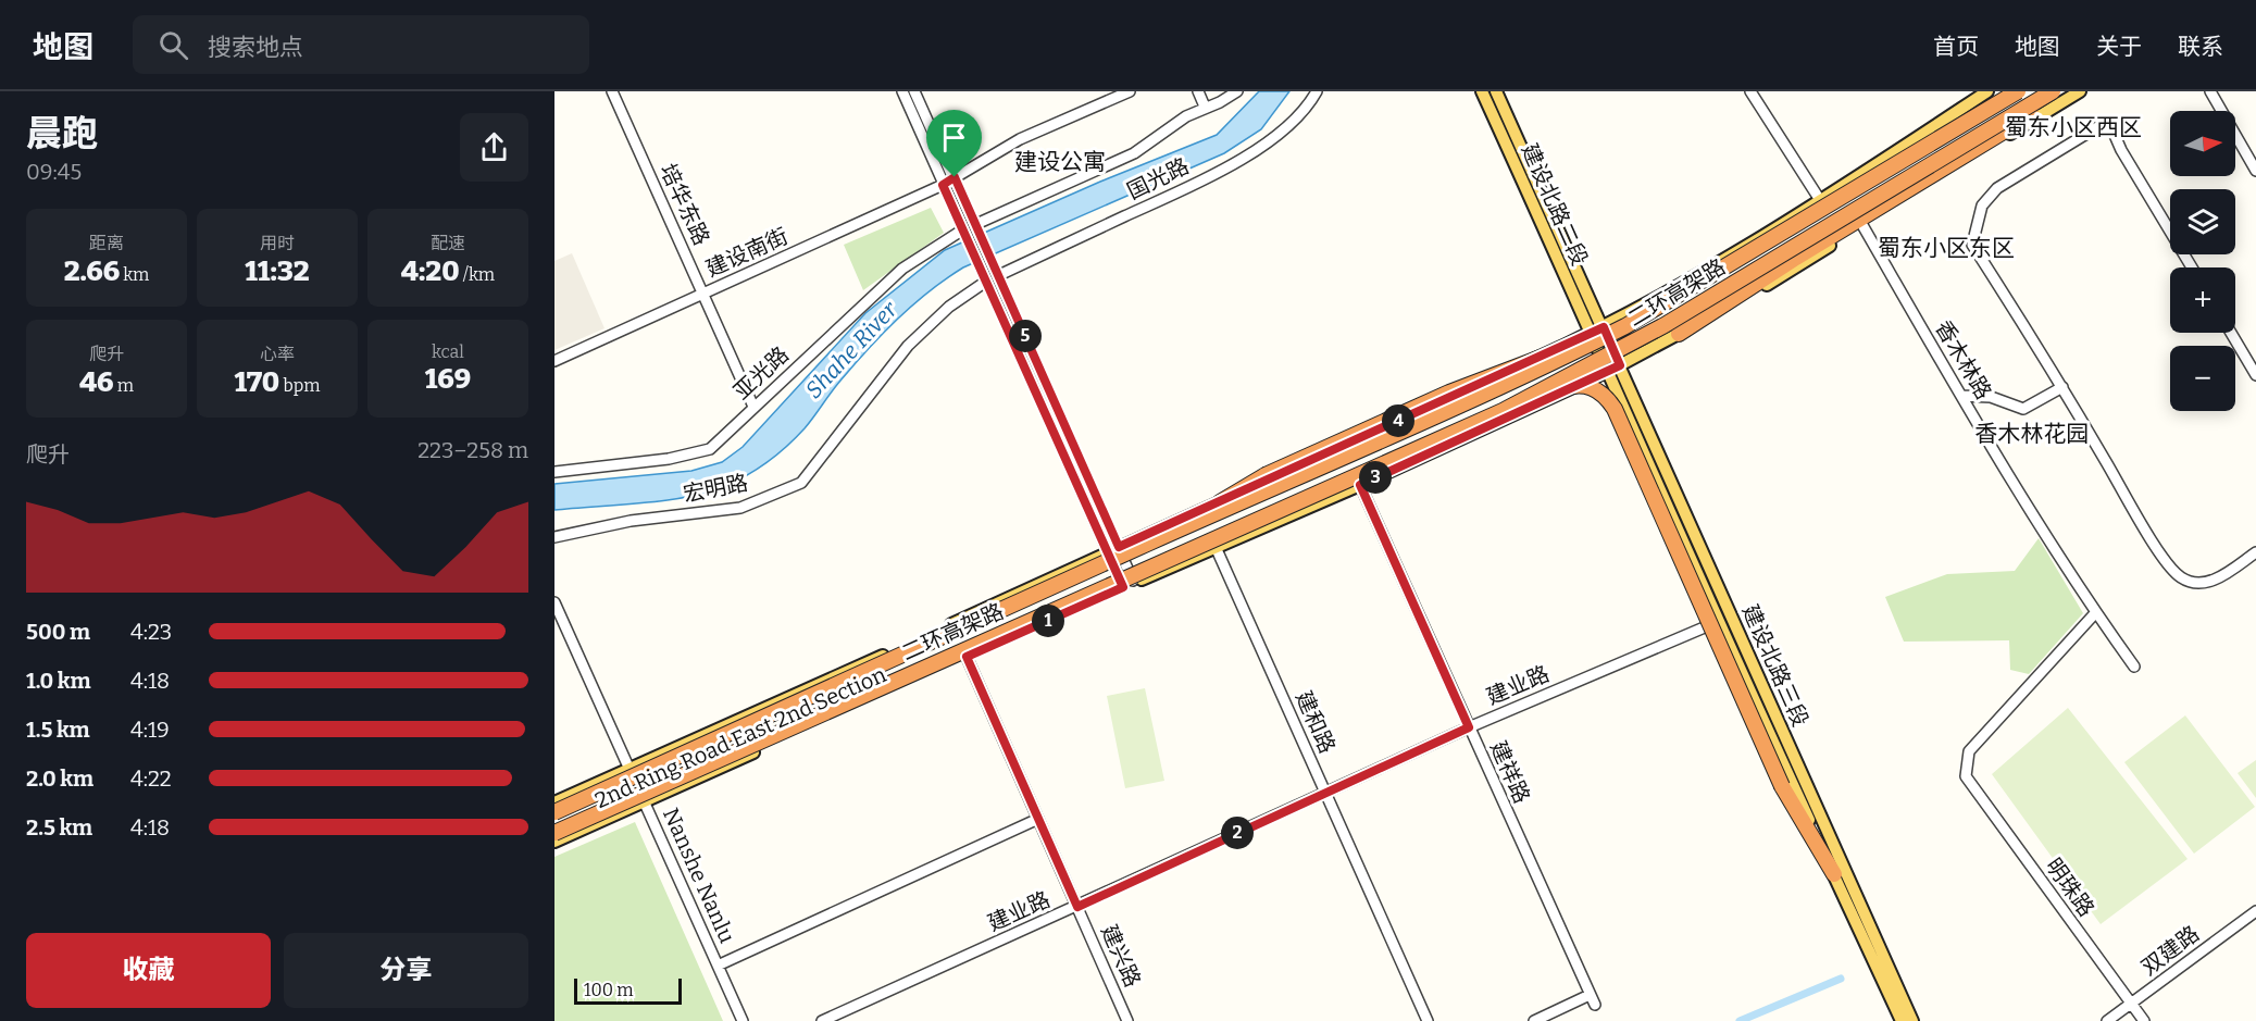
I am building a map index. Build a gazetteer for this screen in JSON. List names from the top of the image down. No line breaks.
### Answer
{"streets":{"highway":["二环高架路"],"main road":["建设北路二段","建设北路三段","2nd Ring Road East 2nd Section"],"street":["国光路","培华东路","建设南街","香木林路","亚光路","宏明路","建业路","建和路","建祥路","Nanshe Nanlu","明珠路","双建路","建兴路"]},"crossings":[["培华东路","建设南街"],["培华东路","亚光路"],["建设北路二段","建设北路三段"],["建设北路二段","2nd Ring Road East 2nd Section"],["香木林路","2nd Ring Road East 2nd Section"],["香木林路","明珠路"],["建设北路三段","建业路"],["建设北路三段","2nd Ring Road East 2nd Section"],["建业路","建和路"],["建业路","建祥路"],["建业路","建兴路"],["建和路","2nd Ring Road East 2nd Section"],["2nd Ring Road East 2nd Section","建祥路"],["2nd Ring Road East 2nd Section","Nanshe Nanlu"],["2nd Ring Road East 2nd Section","建兴路"],["明珠路","双建路"]],"districts":["蜀东小区西区","建设公寓","蜀东小区东区","香木林花园"],"water":["Shahe River"],"scale_bar":"100 m","north":"right","page":{"header":"地图","search":"搜索地点","nav":["首页","地图","关于","联系"],"heading":["晨跑","09:45"],"map_buttons":["+","−"],"stats":[["距离","2.66 km"],["用时","11:32"],["配速","4:20 /km"],["爬升","46 m"],["心率","170 bpm"],["kcal","169"]],"pins":["5","4","3","1","2"],"chart":["爬升","223–258 m"],"list":[{"name":"500 m","note":"4:23"},{"name":"1.0 km","note":"4:18"},{"name":"1.5 km","note":"4:19"},{"name":"2.0 km","note":"4:22"},{"name":"2.5 km","note":"4:18"}],"buttons":["收藏","分享"],"scale":"100 m"}}
